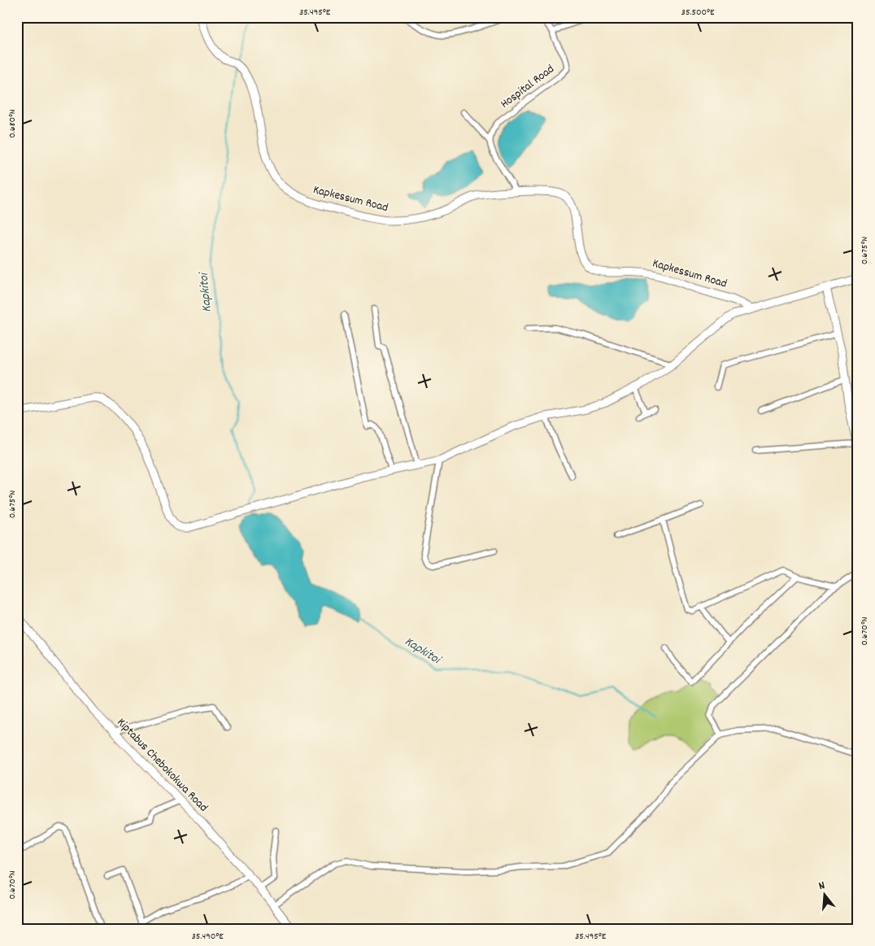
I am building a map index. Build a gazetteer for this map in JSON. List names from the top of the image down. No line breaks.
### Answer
{"streets":{"street":["Hospital Road","Kapkessum Road","Kiptabus Chebokokwa Road"]},"water":["Kapkitoi"],"north":"top","coordinates":["35.495°E","35.500°E","0.680°N","0.675°N","0.670°N","35.490°E"]}
